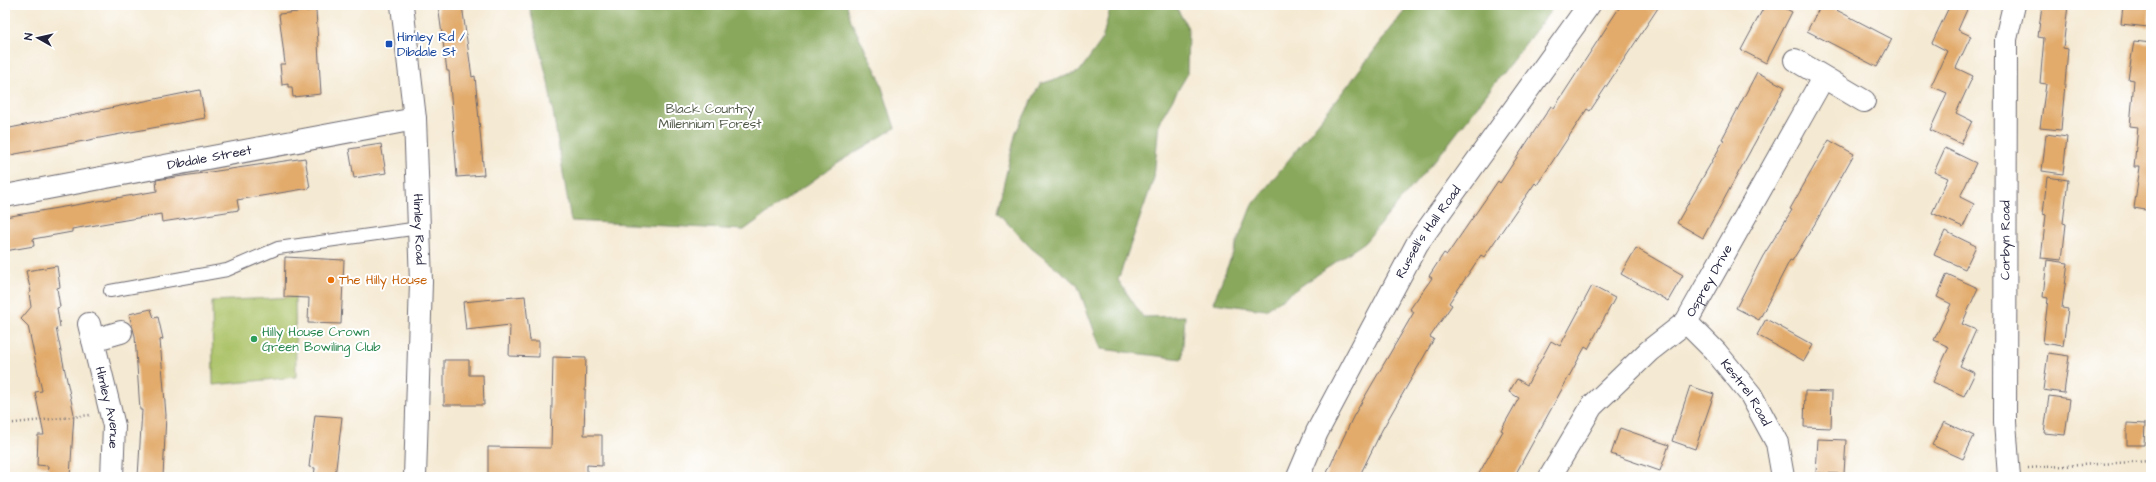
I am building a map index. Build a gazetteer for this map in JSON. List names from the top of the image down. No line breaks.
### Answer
{"streets":{"street":["Dibdale Street","Himley Road","Russell's Hall Road","Corbyn Road","Osprey Drive","Kestrel Road","Himley Avenue"]},"crossings":[["Dibdale Street","Himley Road"],["Osprey Drive","Kestrel Road"]],"parks":["Black Country Millennium Forest"],"places":{"transit":["Himley Rd / Dibdale St"],"other":["The Hilly House","Hilly House Crown Green Bowiling Club"]},"north":"left"}
